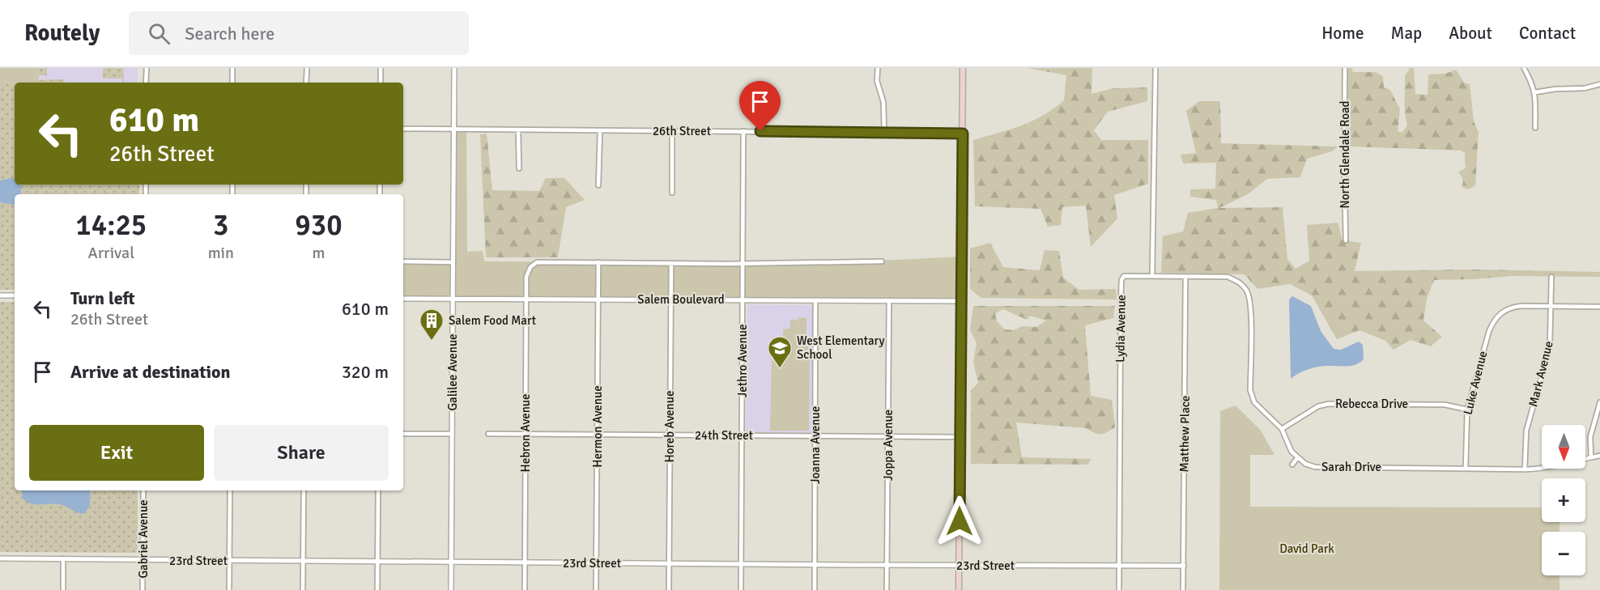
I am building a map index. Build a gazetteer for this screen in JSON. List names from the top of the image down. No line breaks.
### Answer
{"streets":{"street":["26th Street","North Glendale Road","Salem Boulevard","Lydia Avenue","Jethro Avenue","Galilee Avenue","Mark Avenue","Luke Avenue","Rebecca Drive","Hermon Avenue","Horeb Avenue","Hebron Avenue","Matthew Place","24th Street","Joanna Avenue","Joppa Avenue","Sarah Drive","Gabriel Avenue","23rd Street"]},"crossings":[["26th Street","Jethro Avenue"],["26th Street","Galilee Avenue"],["Salem Boulevard","Jethro Avenue"],["Salem Boulevard","Galilee Avenue"],["Salem Boulevard","Hermon Avenue"],["Salem Boulevard","Horeb Avenue"],["Salem Boulevard","Hebron Avenue"],["Salem Boulevard","Joanna Avenue"],["Salem Boulevard","Joppa Avenue"],["Lydia Avenue","23rd Street"],["Jethro Avenue","24th Street"],["Jethro Avenue","23rd Street"],["Galilee Avenue","23rd Street"],["Mark Avenue","Luke Avenue"],["Mark Avenue","Sarah Drive"],["Luke Avenue","Rebecca Drive"],["Luke Avenue","Sarah Drive"],["Hermon Avenue","Hebron Avenue"],["Hermon Avenue","24th Street"],["Hermon Avenue","23rd Street"],["Horeb Avenue","24th Street"],["Horeb Avenue","23rd Street"],["Hebron Avenue","24th Street"],["Hebron Avenue","23rd Street"],["Matthew Place","23rd Street"],["24th Street","Joanna Avenue"],["24th Street","Joppa Avenue"],["Joanna Avenue","23rd Street"],["Joppa Avenue","23rd Street"],["Gabriel Avenue","23rd Street"]],"parks":["David Park"],"places":{"building":["Salem Food Mart"],"school or university":["West Elementary School"]},"north":"bottom","page":{"header":"Routely","search":"Search here","nav":["Home","Map","About","Contact"],"turn":["610 m","26th Street"],"eta":["14:25","Arrival","3","min","930","m"],"list":[{"name":"Turn left","note":"26th Street","value":"610 m"},{"name":"Arrive at destination","value":"320 m"}],"buttons":["Exit","Share"],"map_buttons":["+","−"]}}
